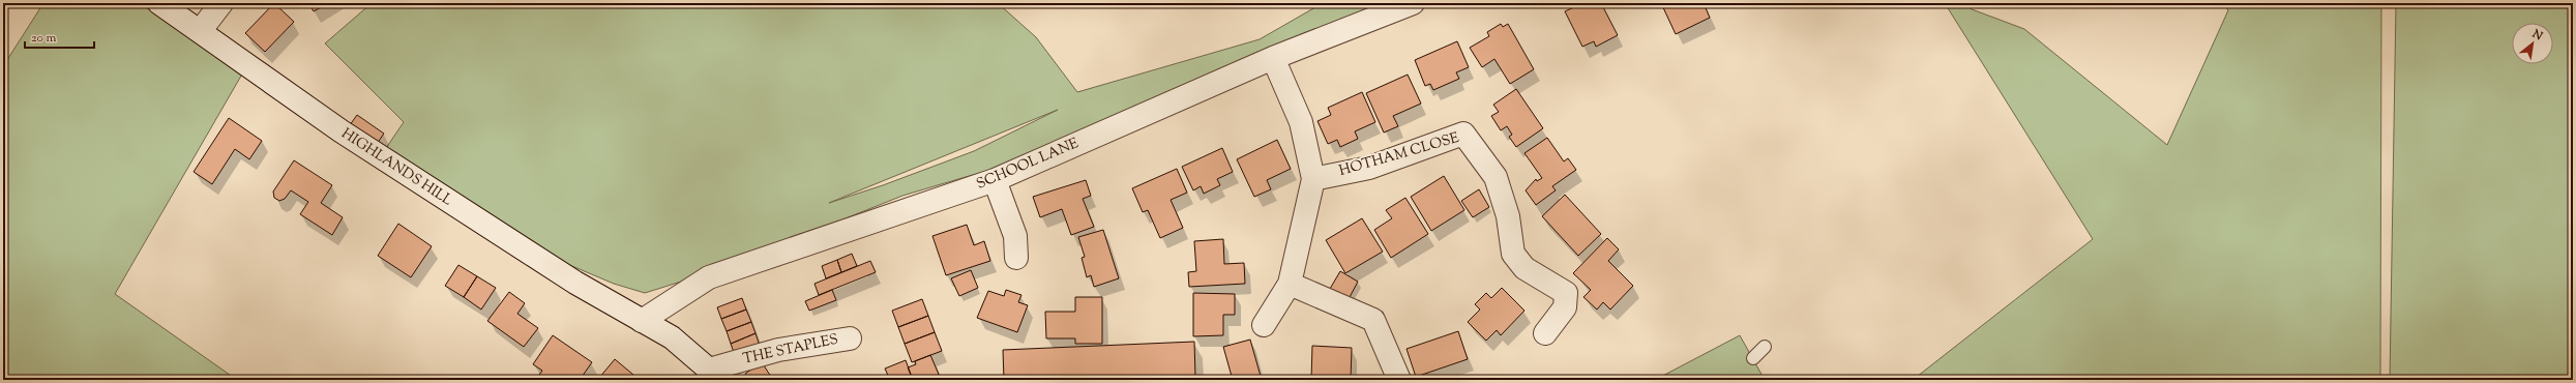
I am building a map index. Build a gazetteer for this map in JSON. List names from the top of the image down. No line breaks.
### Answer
{"streets":{"street":["HOTHAM CLOSE","SCHOOL LANE","HIGHLANDS HILL","THE STAPLES"]},"crossings":[["SCHOOL LANE","HIGHLANDS HILL"],["HIGHLANDS HILL","THE STAPLES"]],"scale_bar":"20 m","north":"top right"}
